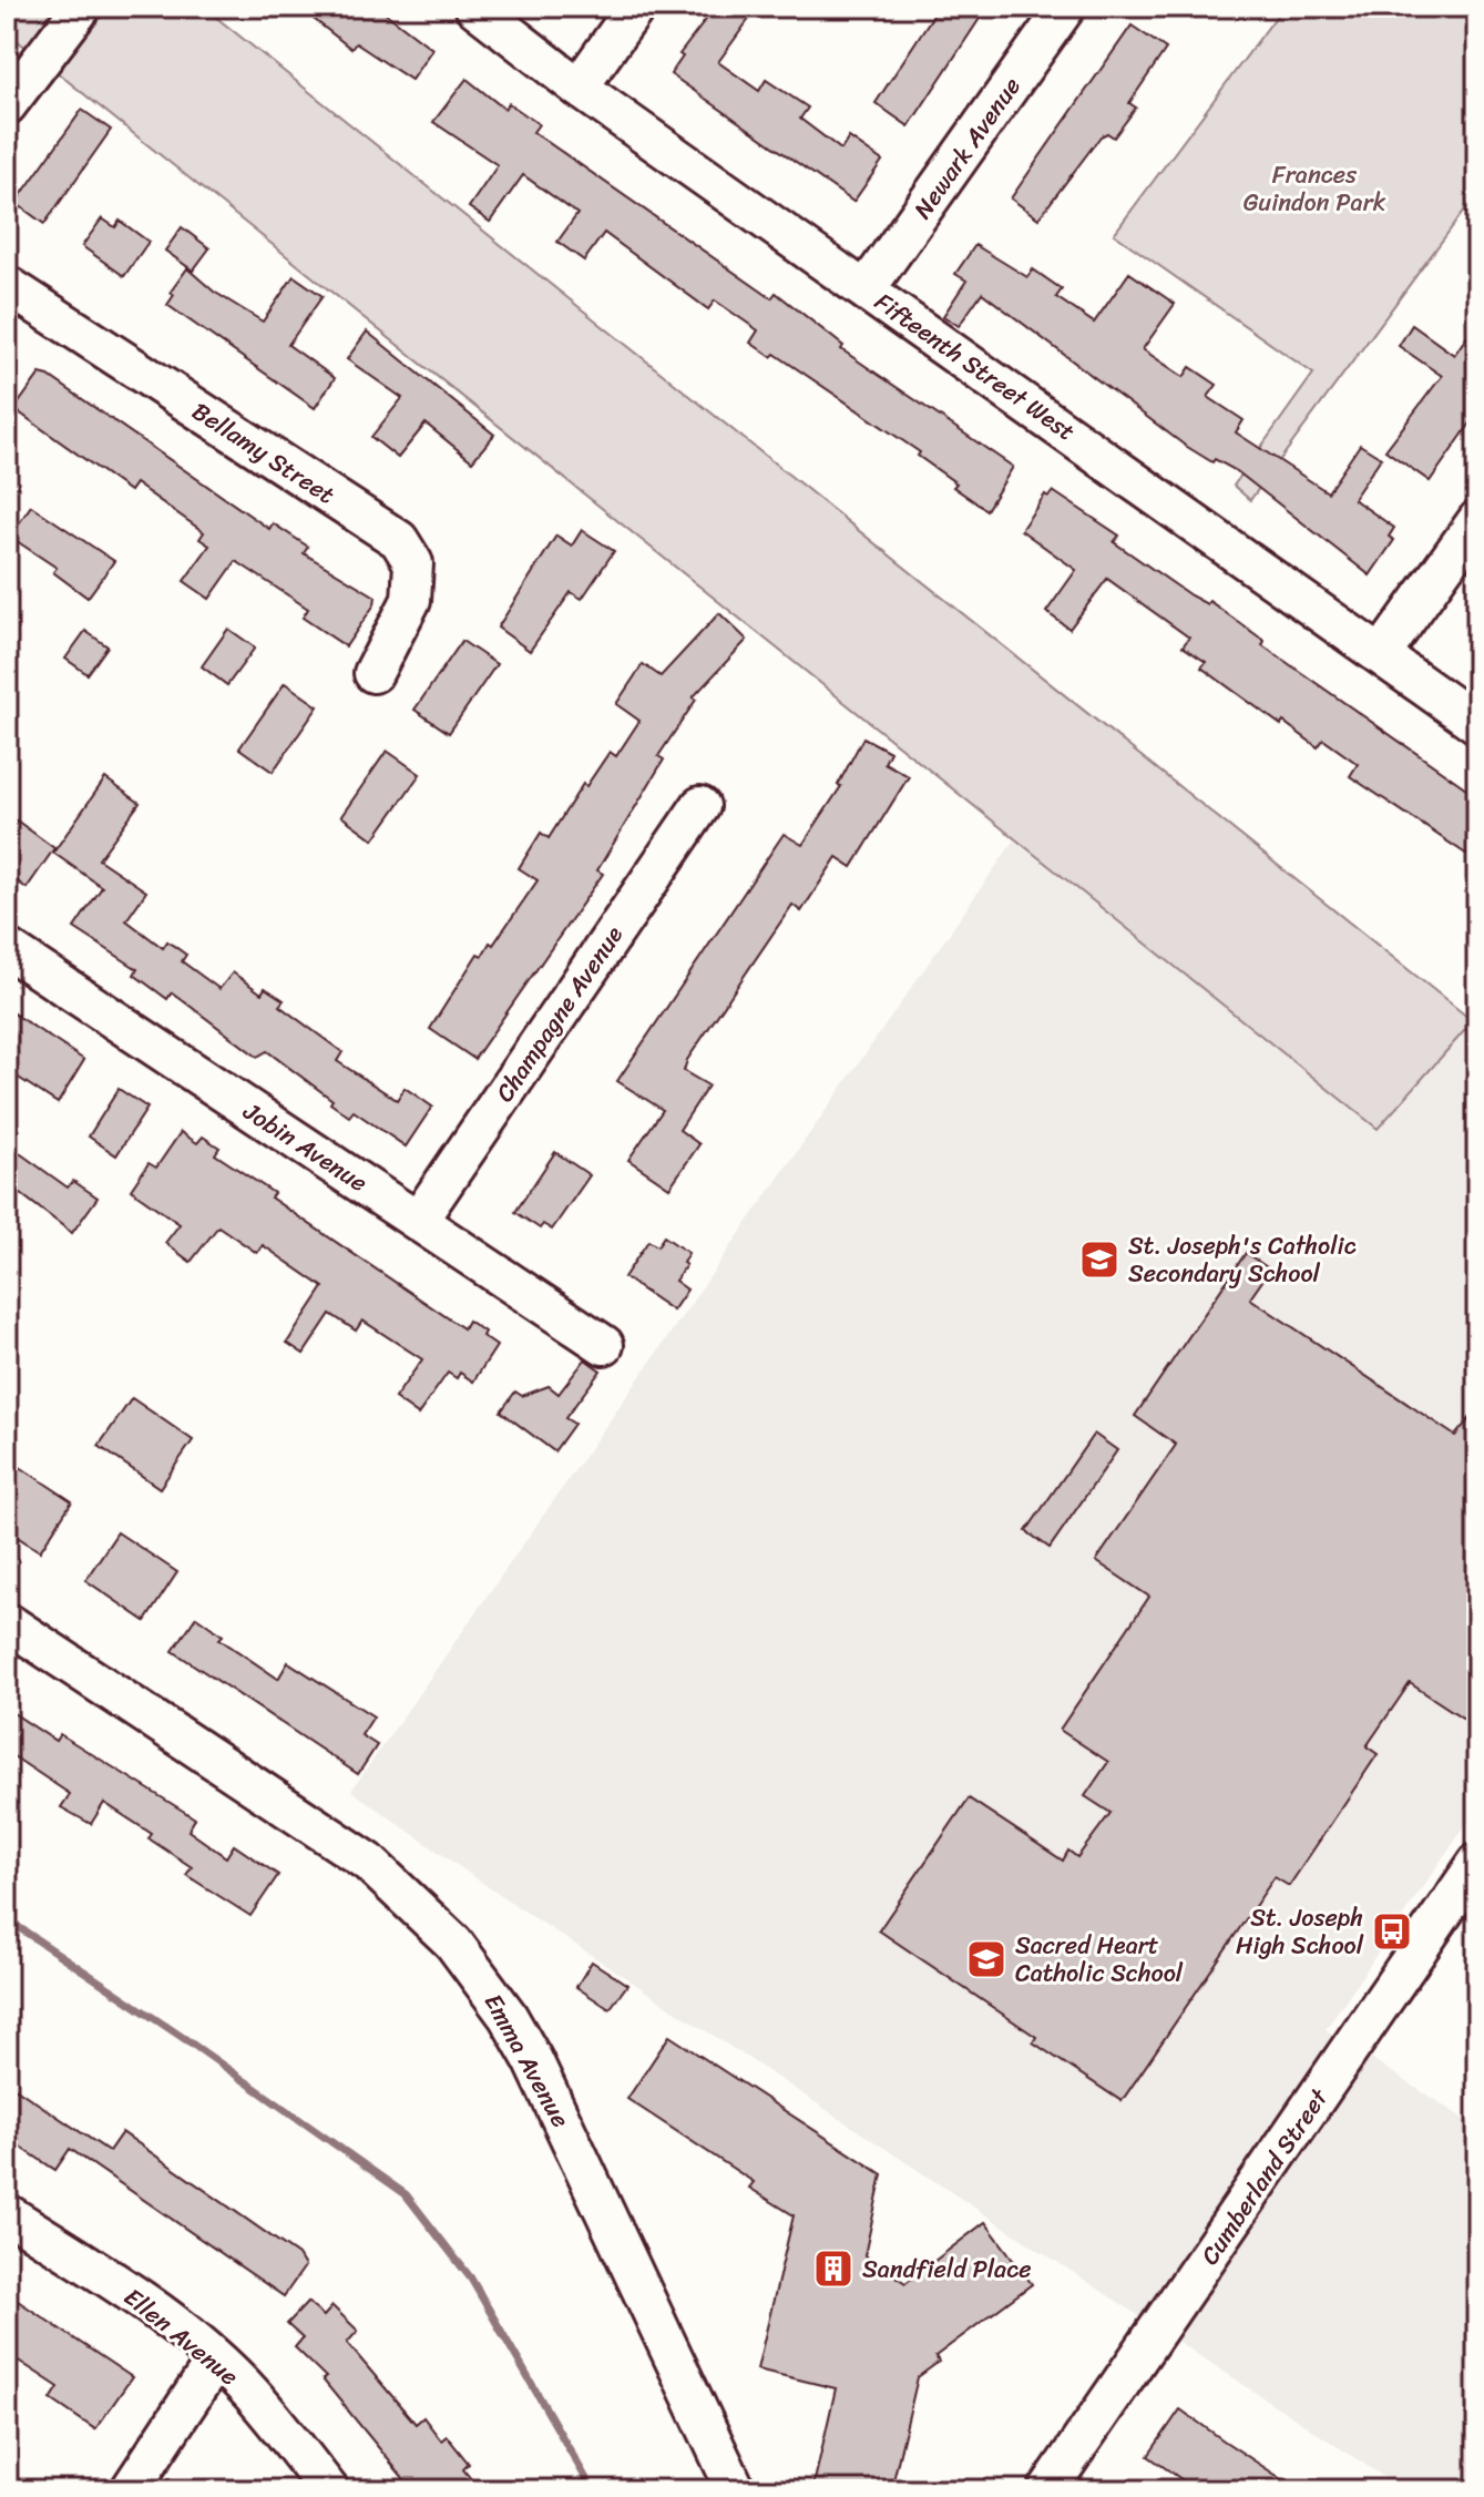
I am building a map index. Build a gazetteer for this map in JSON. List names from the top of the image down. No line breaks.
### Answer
{"streets":{"street":["Newark Avenue","Fifteenth Street West","Bellamy Street","Champagne Avenue","Jobin Avenue","Emma Avenue","Cumberland Street","Ellen Avenue"]},"crossings":[["Newark Avenue","Fifteenth Street West"],["Champagne Avenue","Jobin Avenue"]],"parks":["Frances Guindon Park"],"places":{"school or university":["St. Joseph's Catholic Secondary School","Sacred Heart Catholic School"],"bus stop":["St. Joseph High School"],"building":["Sandfield Place"]}}
